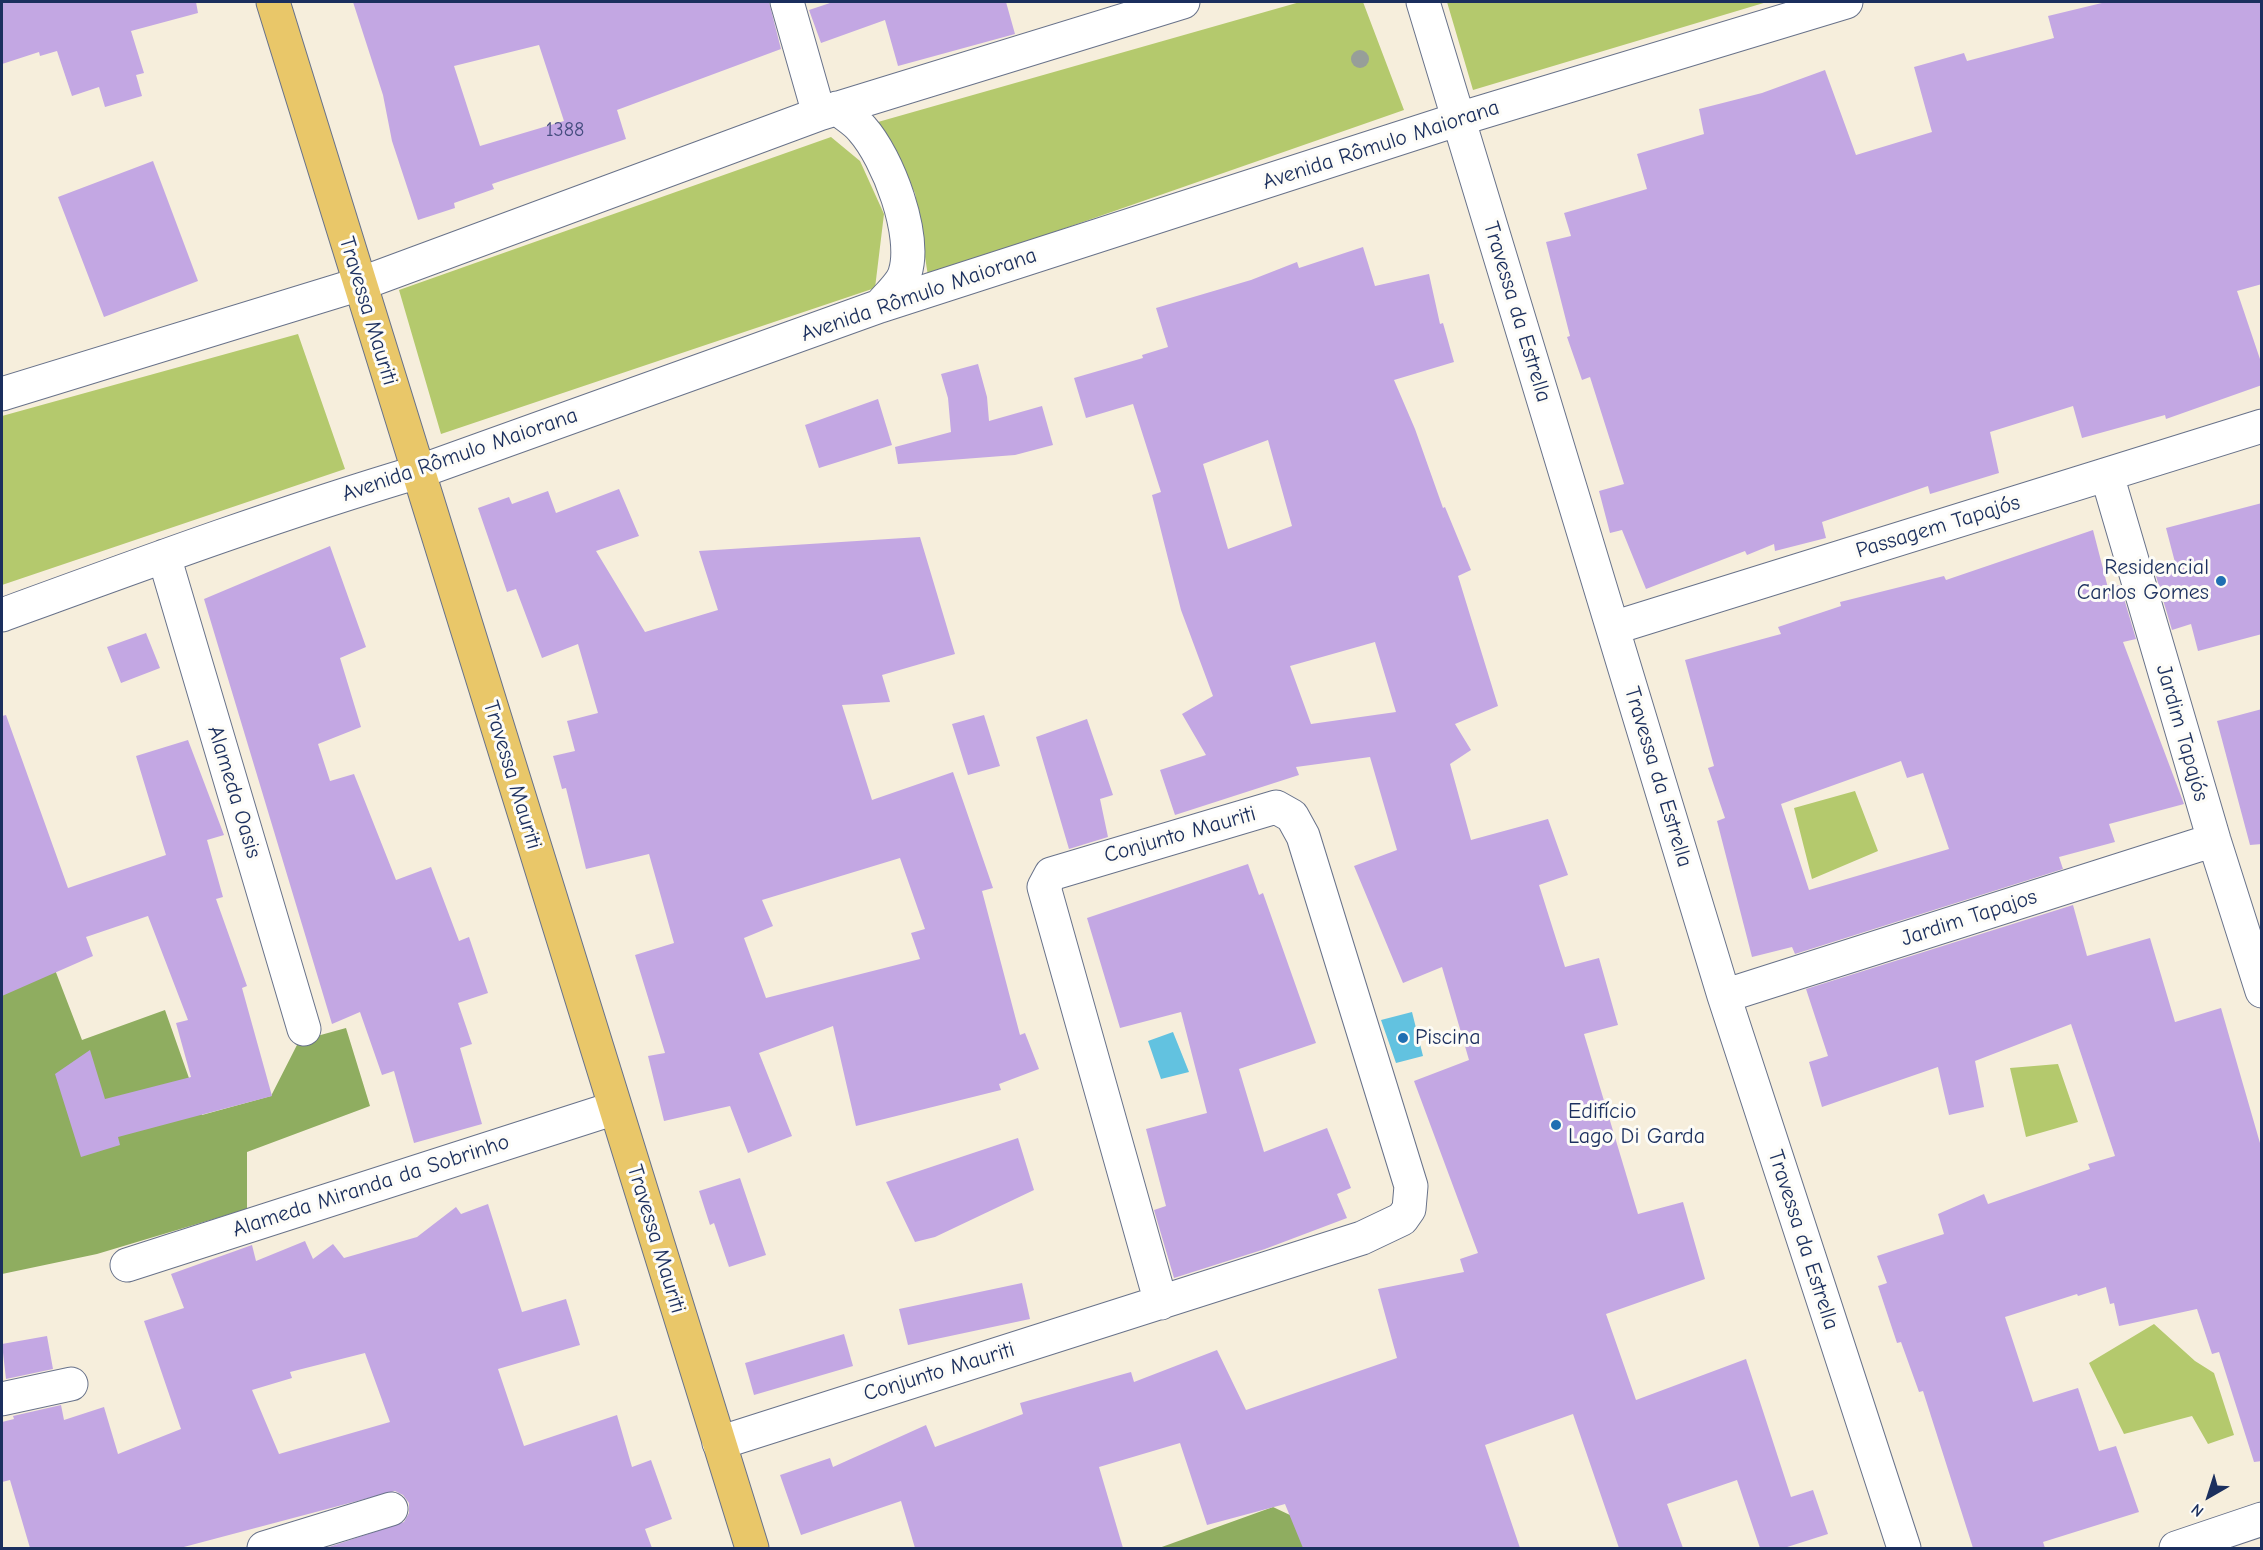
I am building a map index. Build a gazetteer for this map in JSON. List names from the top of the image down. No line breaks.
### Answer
{"streets":{"main road":["Travessa Mauriti"],"street":["Avenida Rômulo Maiorana","Travessa da Estrella","Passagem Tapajós","Jardim Tapajós","Alameda Oasis","Conjunto Mauriti","Jardim Tapajos","Alameda Miranda da Sobrinho"]},"crossings":[["Avenida Rômulo Maiorana","Travessa Mauriti"],["Avenida Rômulo Maiorana","Travessa da Estrella"],["Avenida Rômulo Maiorana","Alameda Oasis"],["Travessa Mauriti","Conjunto Mauriti"],["Travessa Mauriti","Alameda Miranda da Sobrinho"],["Travessa da Estrella","Passagem Tapajós"],["Travessa da Estrella","Jardim Tapajos"],["Passagem Tapajós","Jardim Tapajós"],["Jardim Tapajós","Jardim Tapajos"]],"places":["Residencial Carlos Gomes","Piscina","Edifício Lago Di Garda"],"house_numbers":["1388"],"north":"bottom left"}
